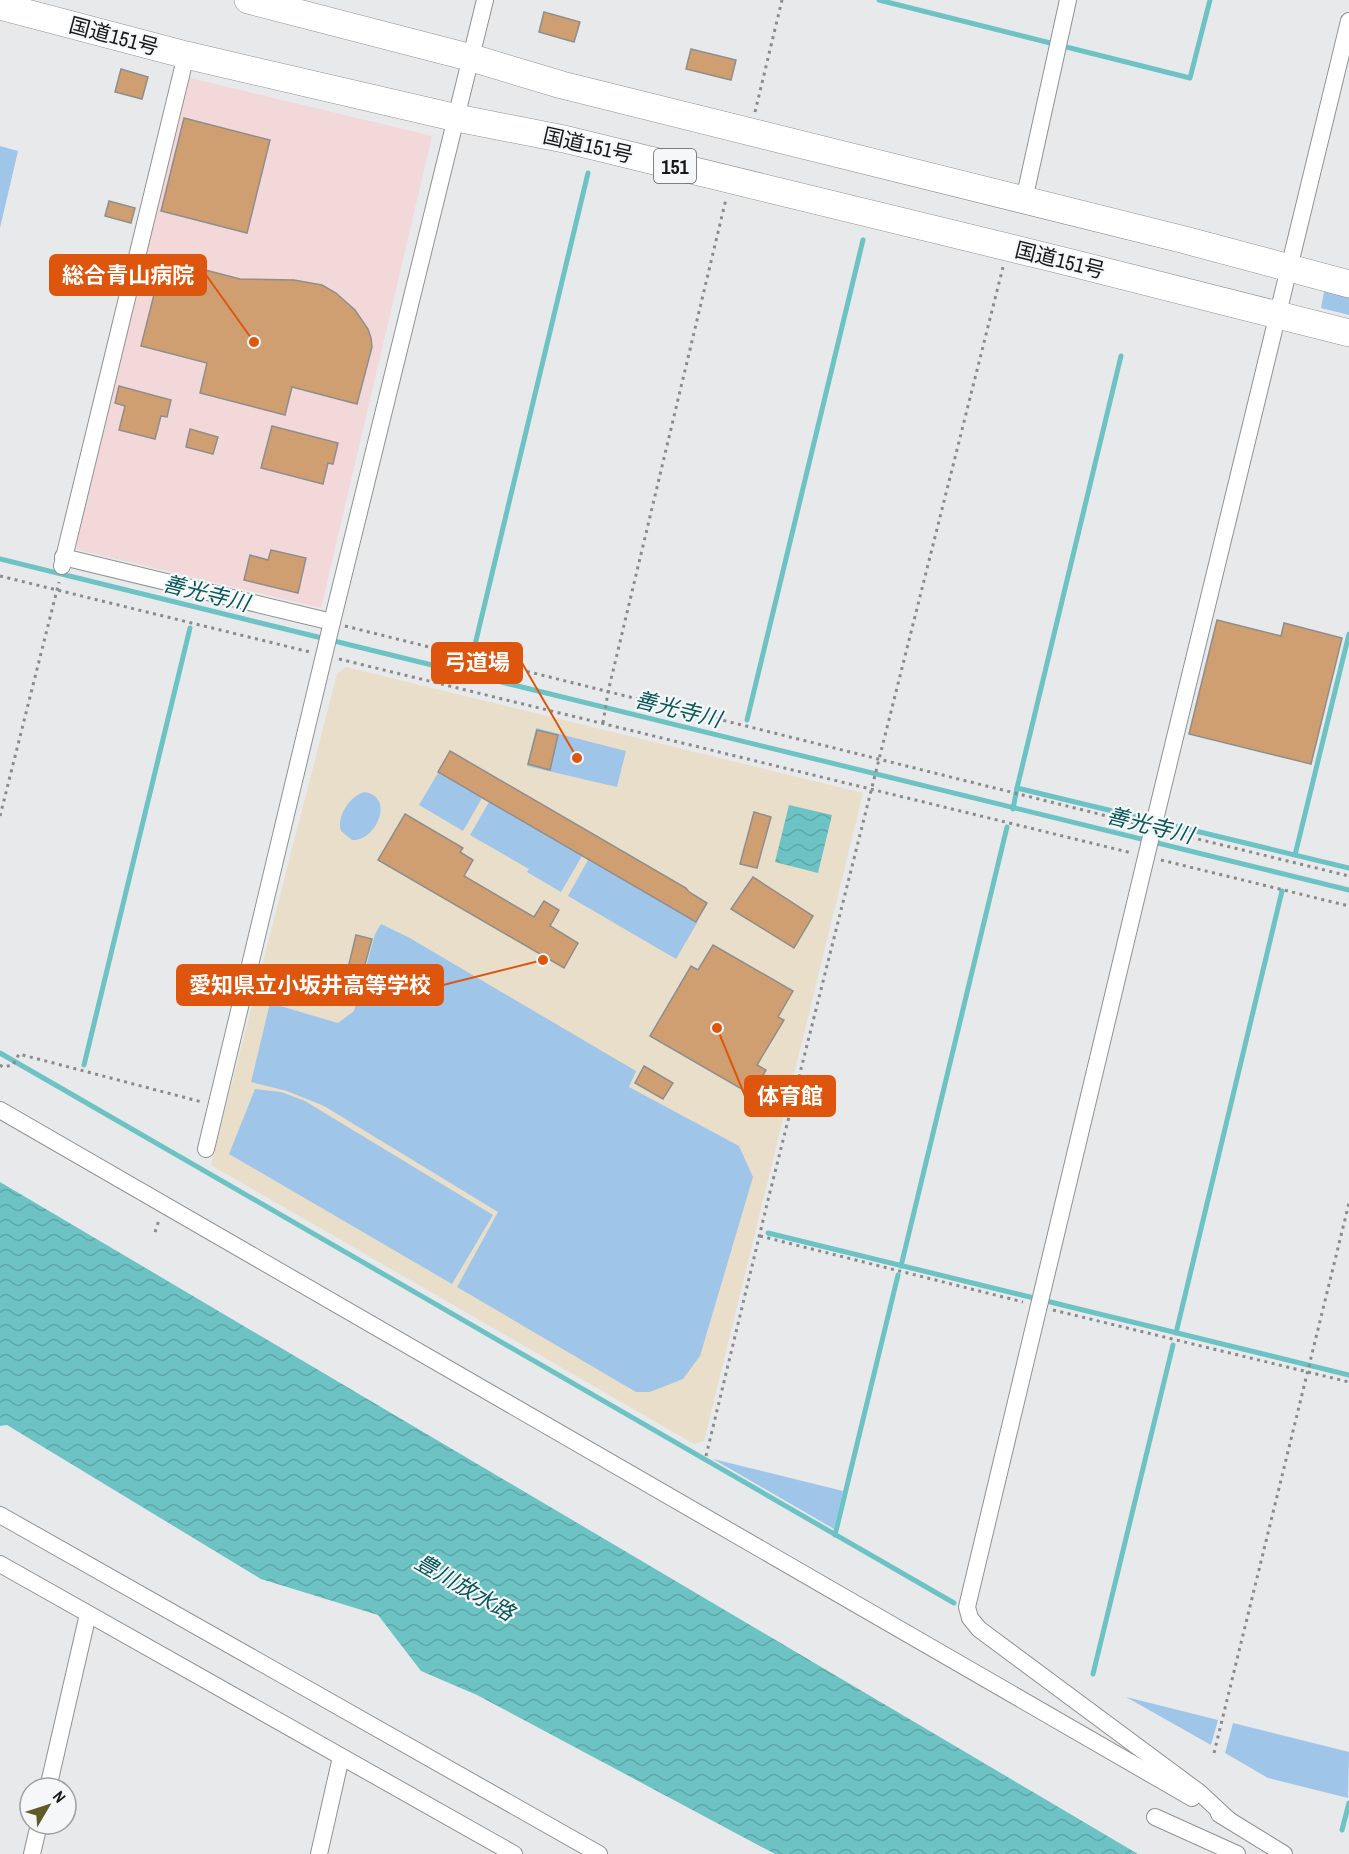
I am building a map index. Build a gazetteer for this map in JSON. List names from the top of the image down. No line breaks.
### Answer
{"streets":{"highway":["国道151号","151"]},"water":["善光寺川","豊川放水路"],"places":["総合青山病院","弓道場","愛知県立小坂井高等学校","体育館"],"north":"top right"}
